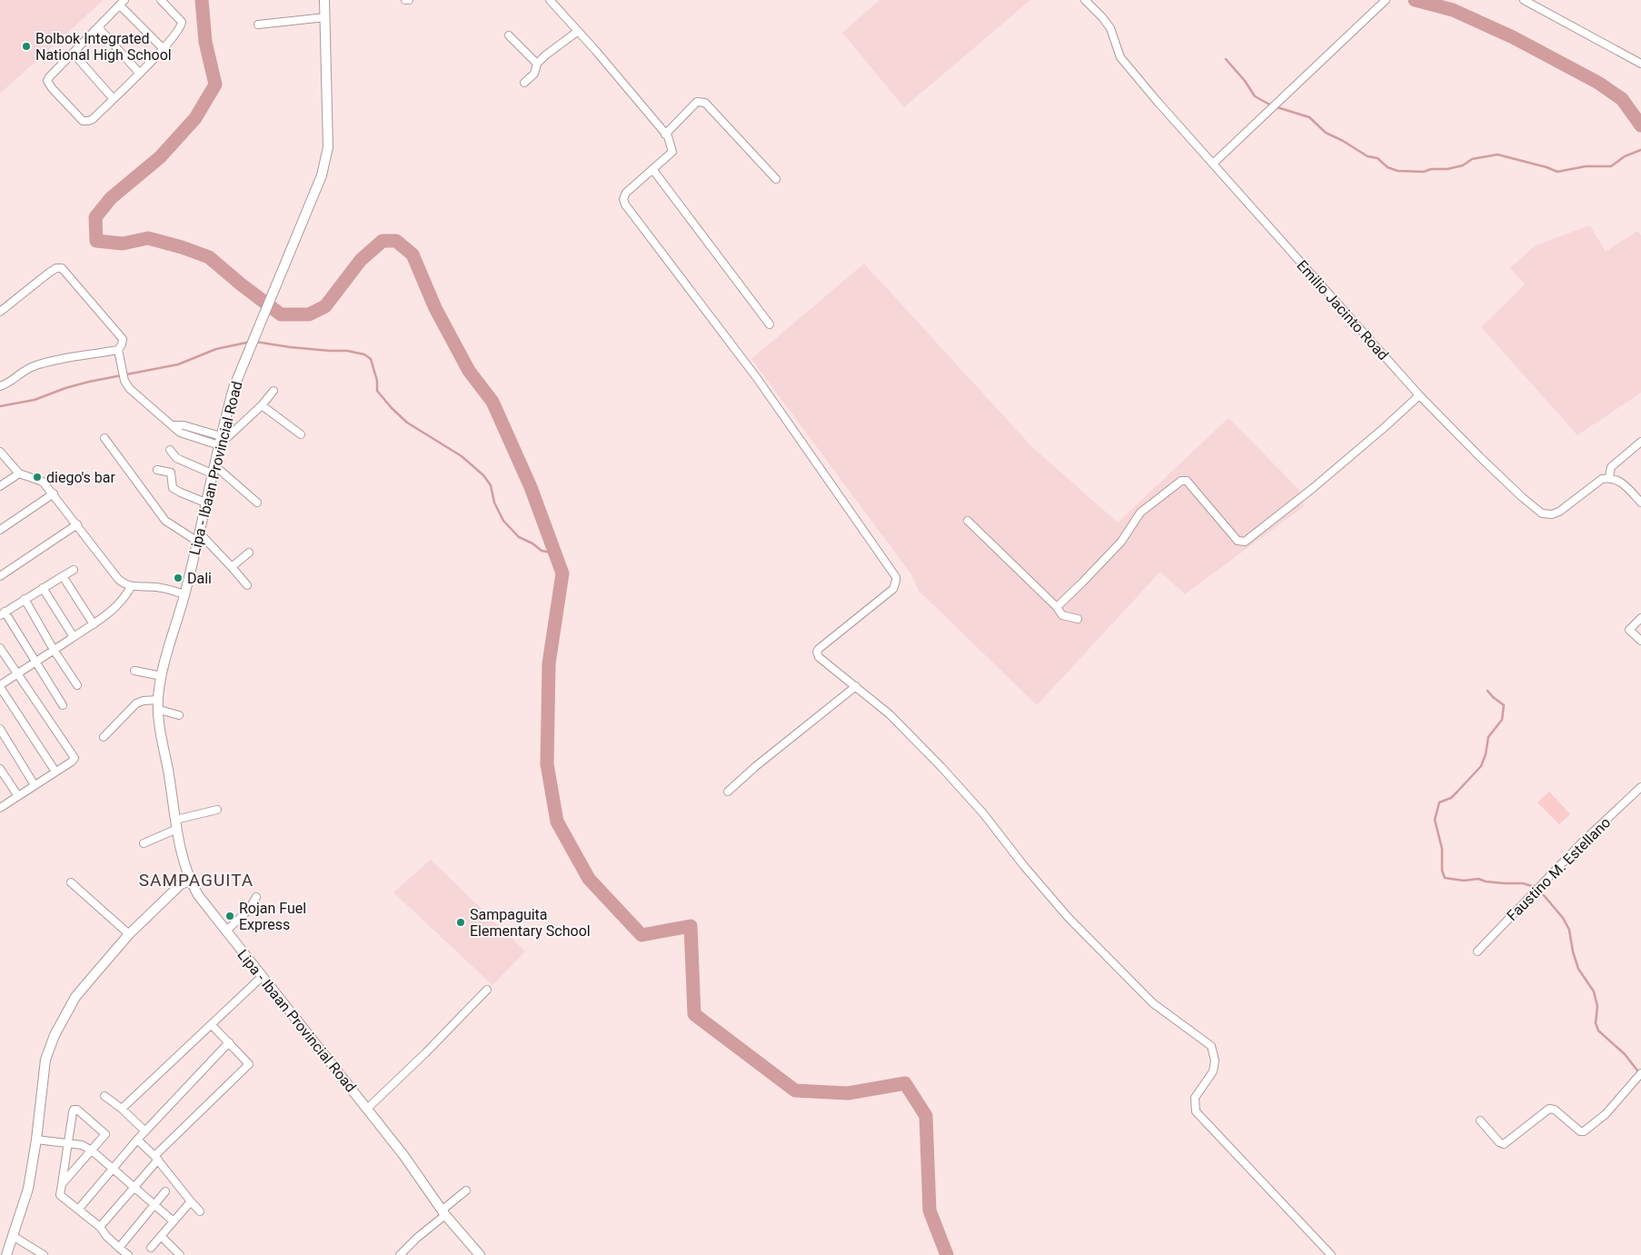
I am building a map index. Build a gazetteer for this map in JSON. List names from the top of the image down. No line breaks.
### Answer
{"streets":{"main road":["Lipa - Ibaan Provincial Road"],"street":["Emilio Jacinto Road","Faustino M. Estellano"]},"districts":["SAMPAGUITA"],"places":["Bolbok Integrated National High School","diego's bar","Dali","Rojan Fuel Express","Sampaguita Elementary School"]}
